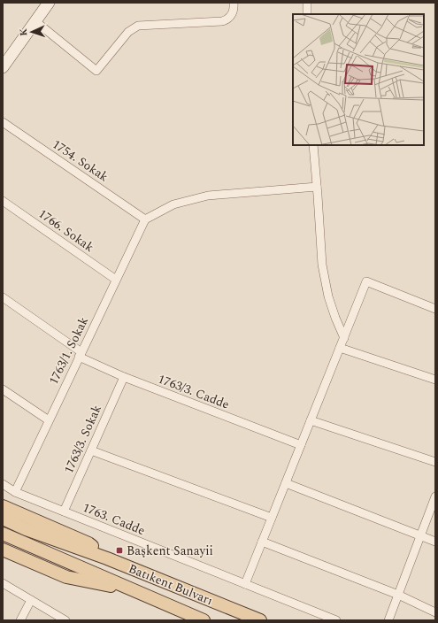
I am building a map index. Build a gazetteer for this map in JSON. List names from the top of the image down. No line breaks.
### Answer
{"streets":{"main road":["Batıkent Bulvarı"],"street":["1754. Sokak","1766. Sokak","1763/1. Sokak","1763/3. Cadde","1763/3. Sokak","1763. Cadde"]},"crossings":[["1754. Sokak","1763/1. Sokak"],["1766. Sokak","1763/1. Sokak"],["1763/1. Sokak","1763/3. Cadde"],["1763/1. Sokak","1763. Cadde"],["1763/3. Cadde","1763/3. Sokak"],["1763/3. Sokak","1763. Cadde"]],"places":{"transit":["Başkent Sanayii"]},"north":"left"}
